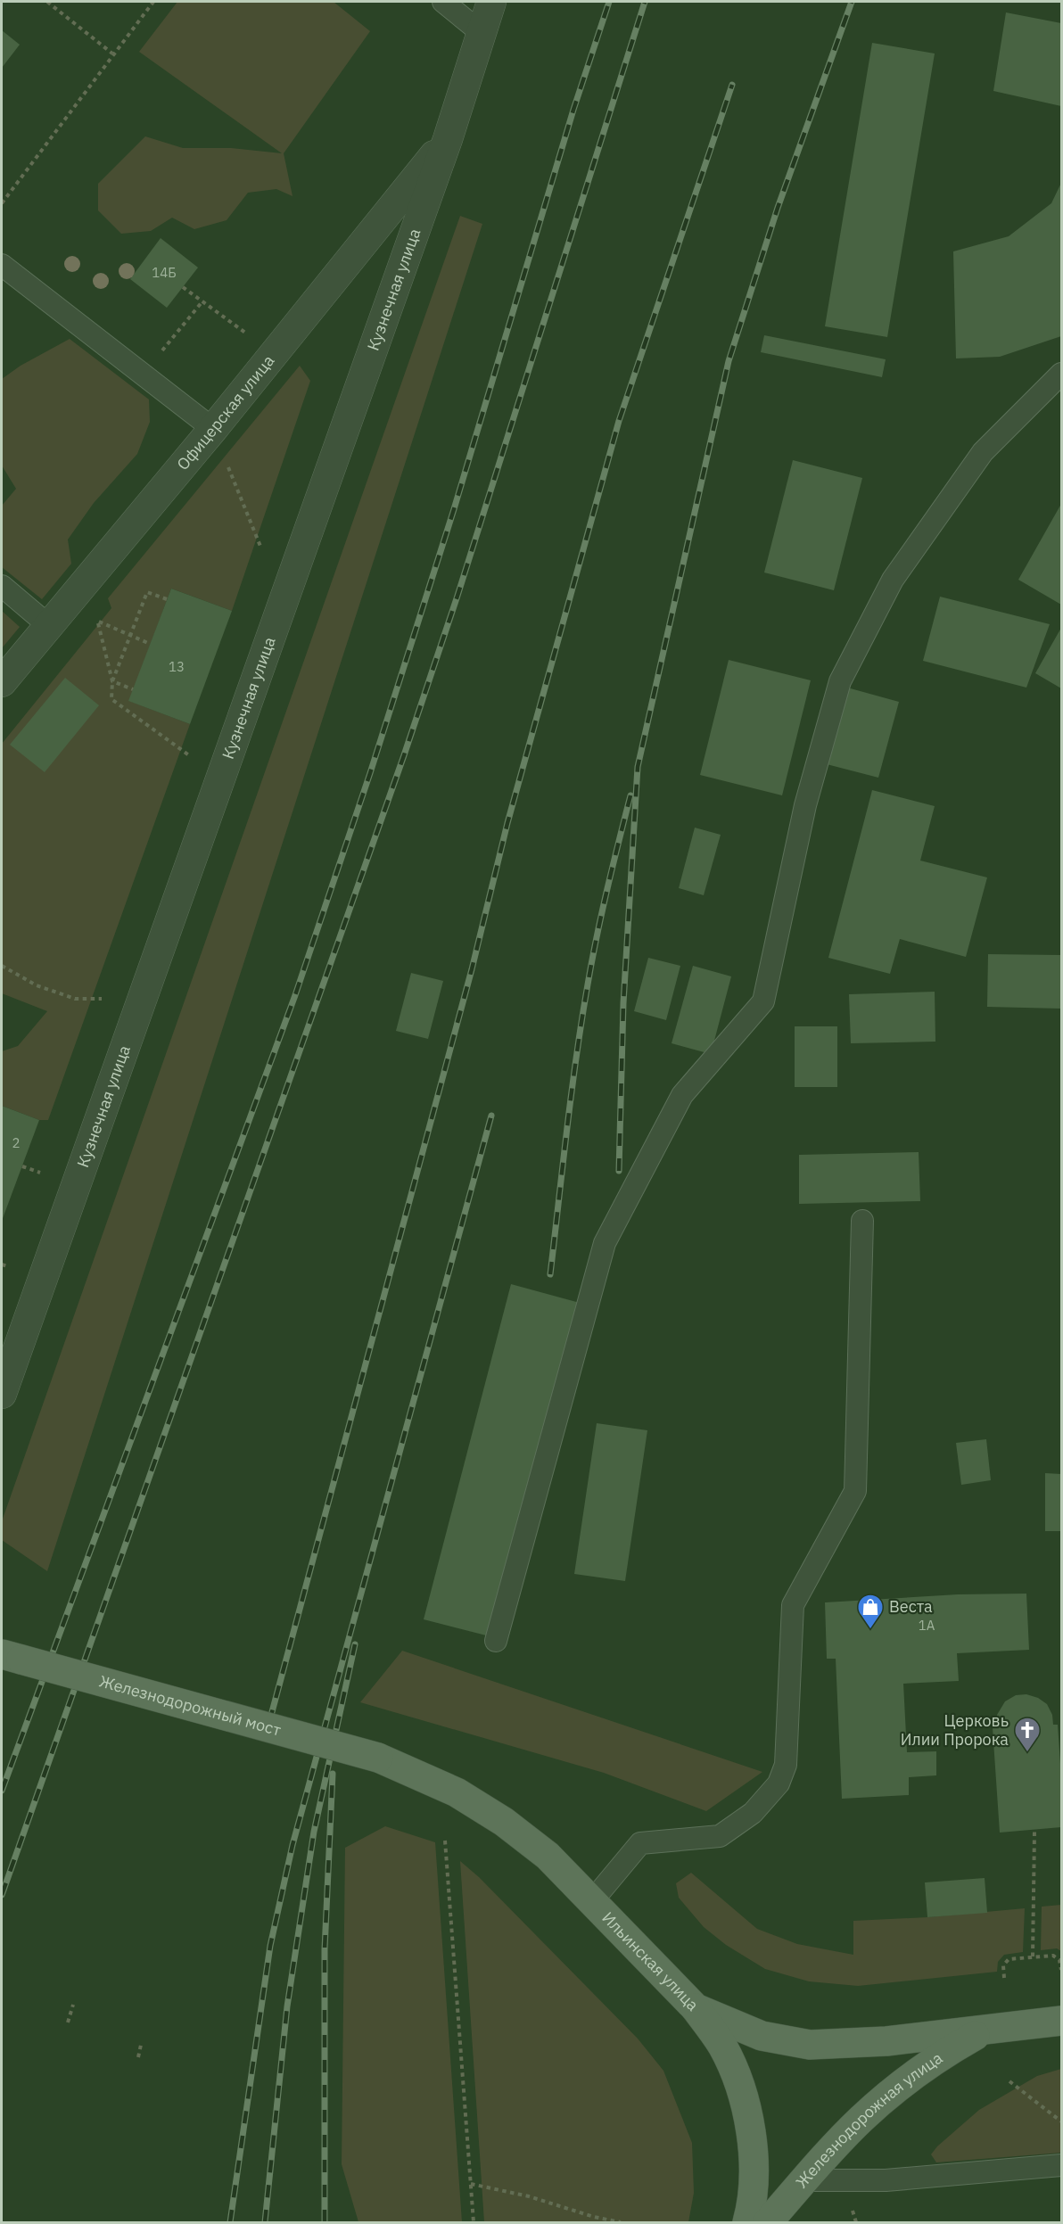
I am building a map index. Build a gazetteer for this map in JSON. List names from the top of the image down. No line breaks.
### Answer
{"streets":{"main road":["Железнодорожный мост","Ильинская улица","Железнодорожная улица"],"street":["Кузнечная улица","Офицерская улица"]},"crossings":[["Кузнечная улица","Офицерская улица"],["Железнодорожный мост","Ильинская улица"],["Ильинская улица","Железнодорожная улица"]],"places":{"shop":["Веста"],"church":["Церковь Илии Пророка"]},"house_numbers":["14Б","13","2","1А"]}
